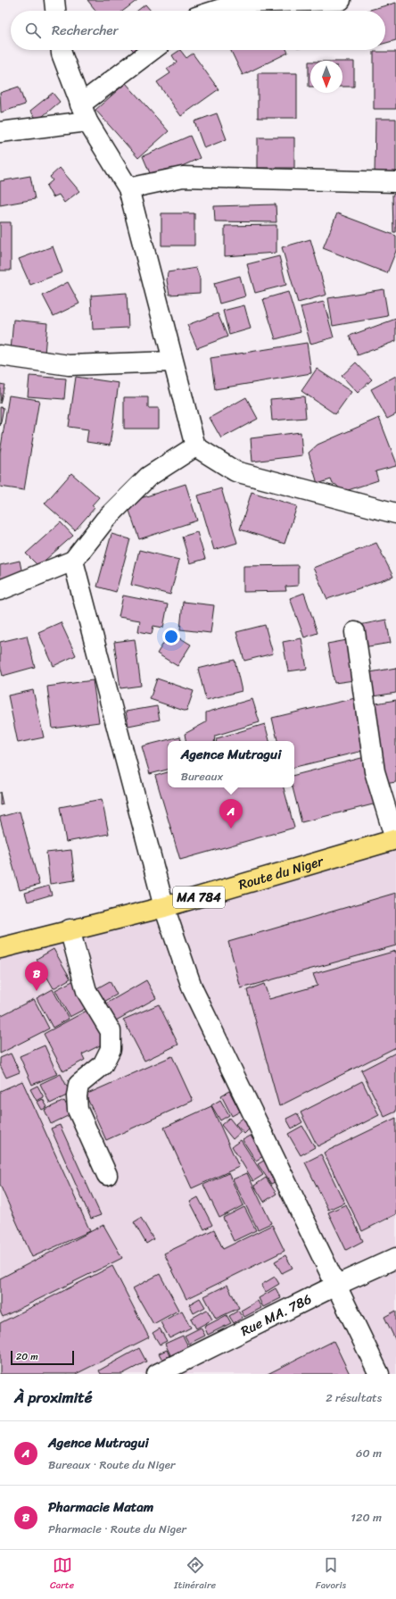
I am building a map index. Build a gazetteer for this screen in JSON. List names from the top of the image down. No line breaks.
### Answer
{"streets":{"main road":["Route du Niger","MA 784"],"street":["Rue MA. 786"]},"scale_bar":"20 m","north":"bottom","page":{"search":"Rechercher","popup":["Agence Mutragui","Bureaux"],"pins":["A","B"],"scale":"20 m","heading":["À proximité","2 résultats"],"list":[{"mark":"A","name":"Agence Mutragui","note":"Bureaux · Route du Niger","value":"60 m"},{"mark":"B","name":"Pharmacie Matam","note":"Pharmacie · Route du Niger","value":"120 m"}],"nav":["Carte","Itinéraire","Favoris"]}}
